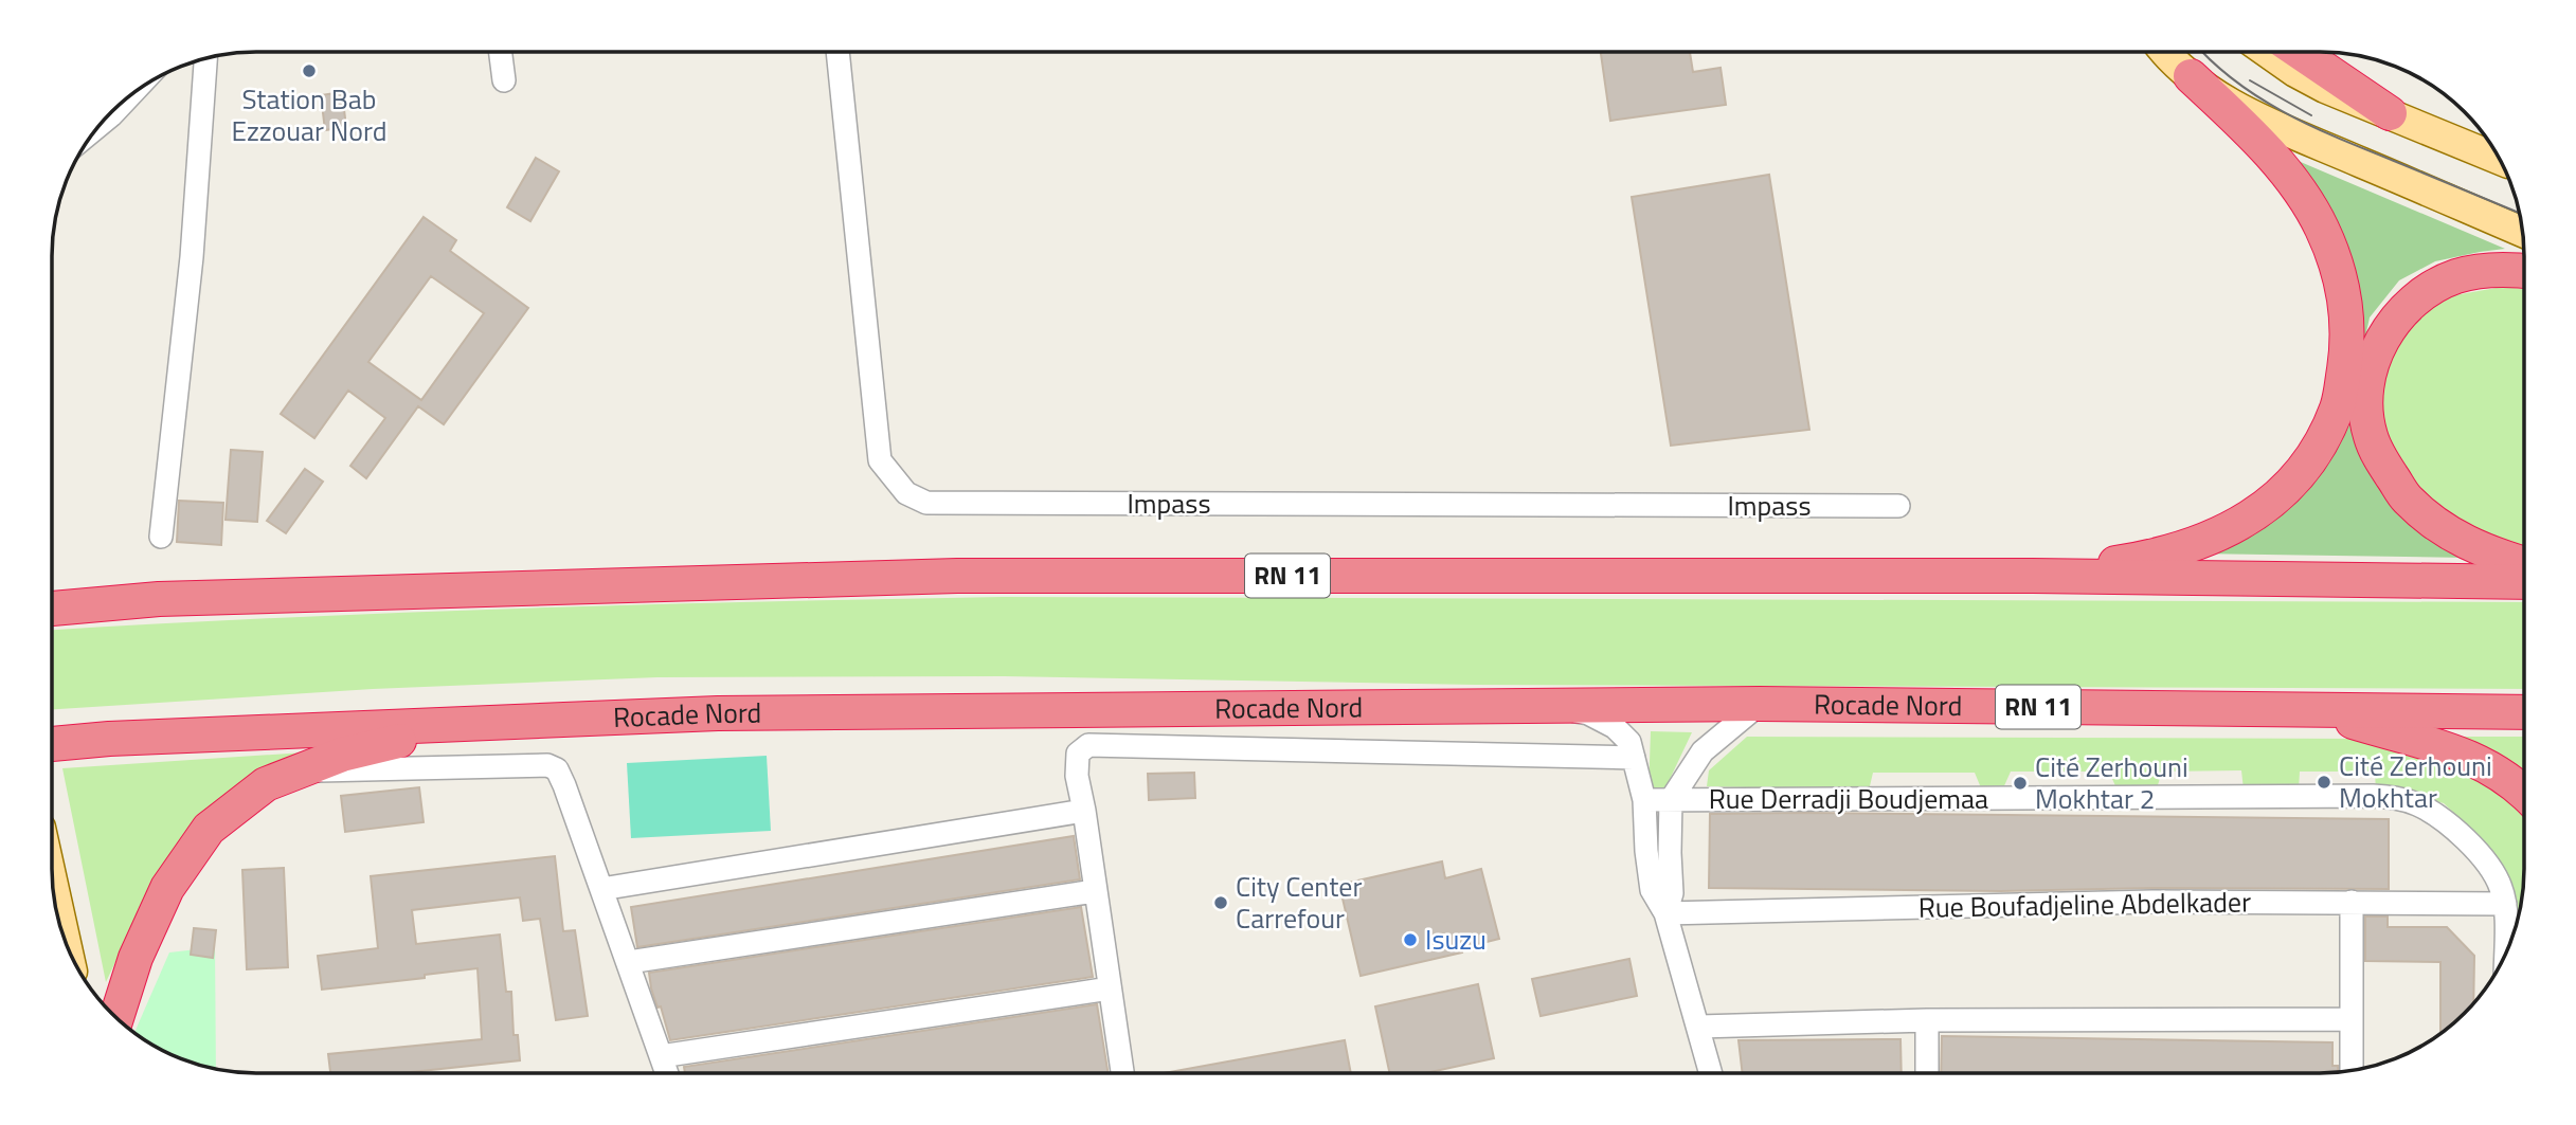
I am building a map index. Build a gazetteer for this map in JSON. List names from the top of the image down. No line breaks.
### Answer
{"streets":{"highway":["RN 11","Rocade Nord"],"street":["Impass","Rue Derradji Boudjemaa","Rue Boufadjeline Abdelkader"]},"crossings":[["Rue Derradji Boudjemaa","Rue Boufadjeline Abdelkader"]],"places":["Station Bab Ezzouar Nord","Cité Zerhouni Mokhtar","Cité Zerhouni Mokhtar 2","City Center Carrefour","Isuzu"]}
